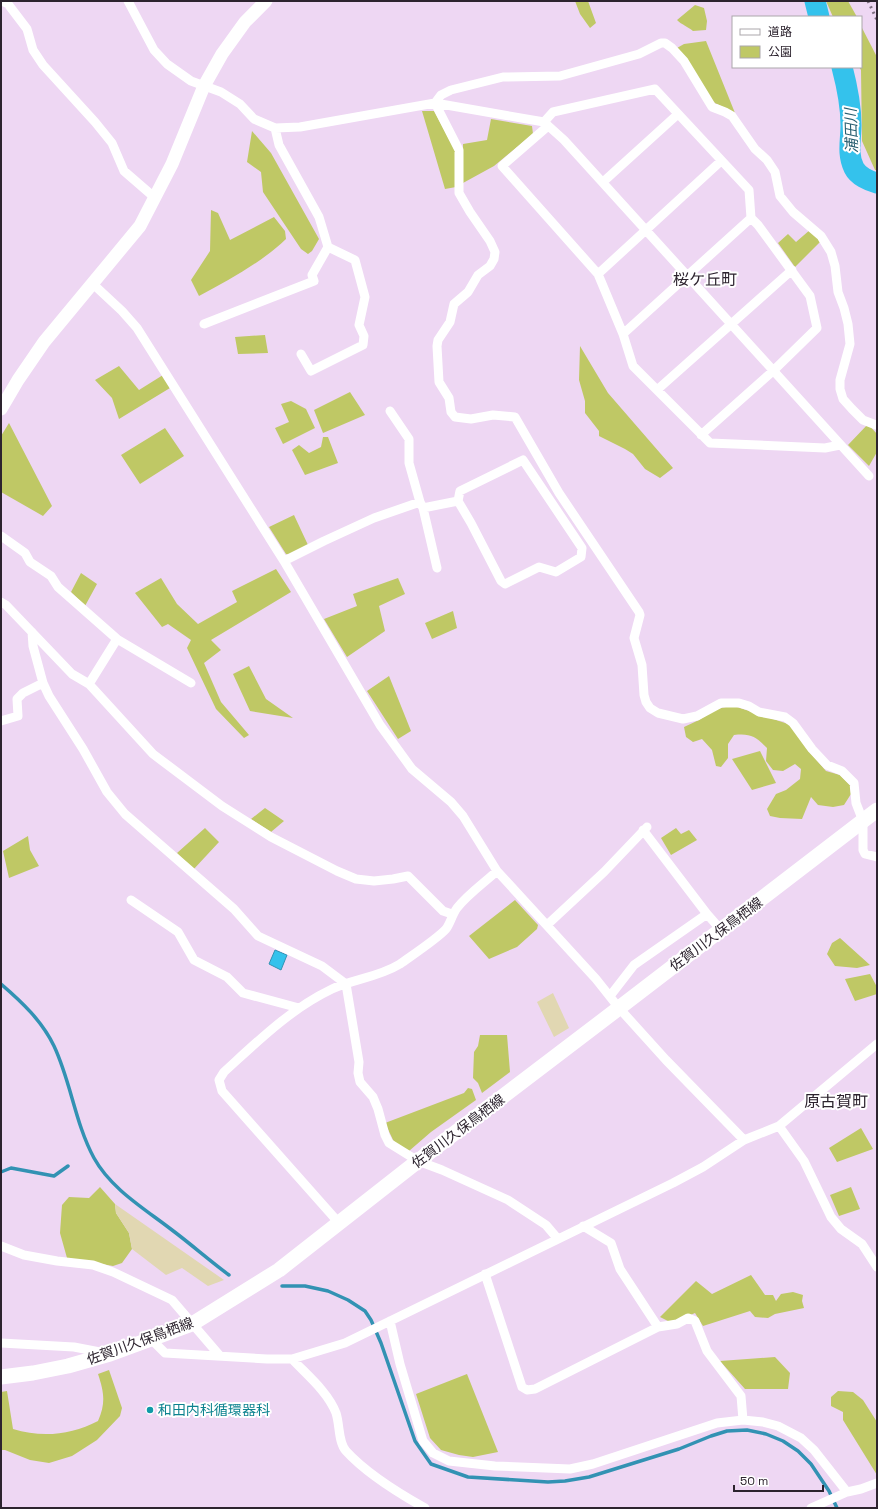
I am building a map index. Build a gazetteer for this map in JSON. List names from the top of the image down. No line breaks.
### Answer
{"streets":{"main road":["佐賀川久保鳥栖線"]},"districts":["桜ケ丘町","原古賀町"],"water":["浦田川"],"places":["和田内科循環器科"],"legend":["道路","公園"],"scale_bar":"50 m"}
